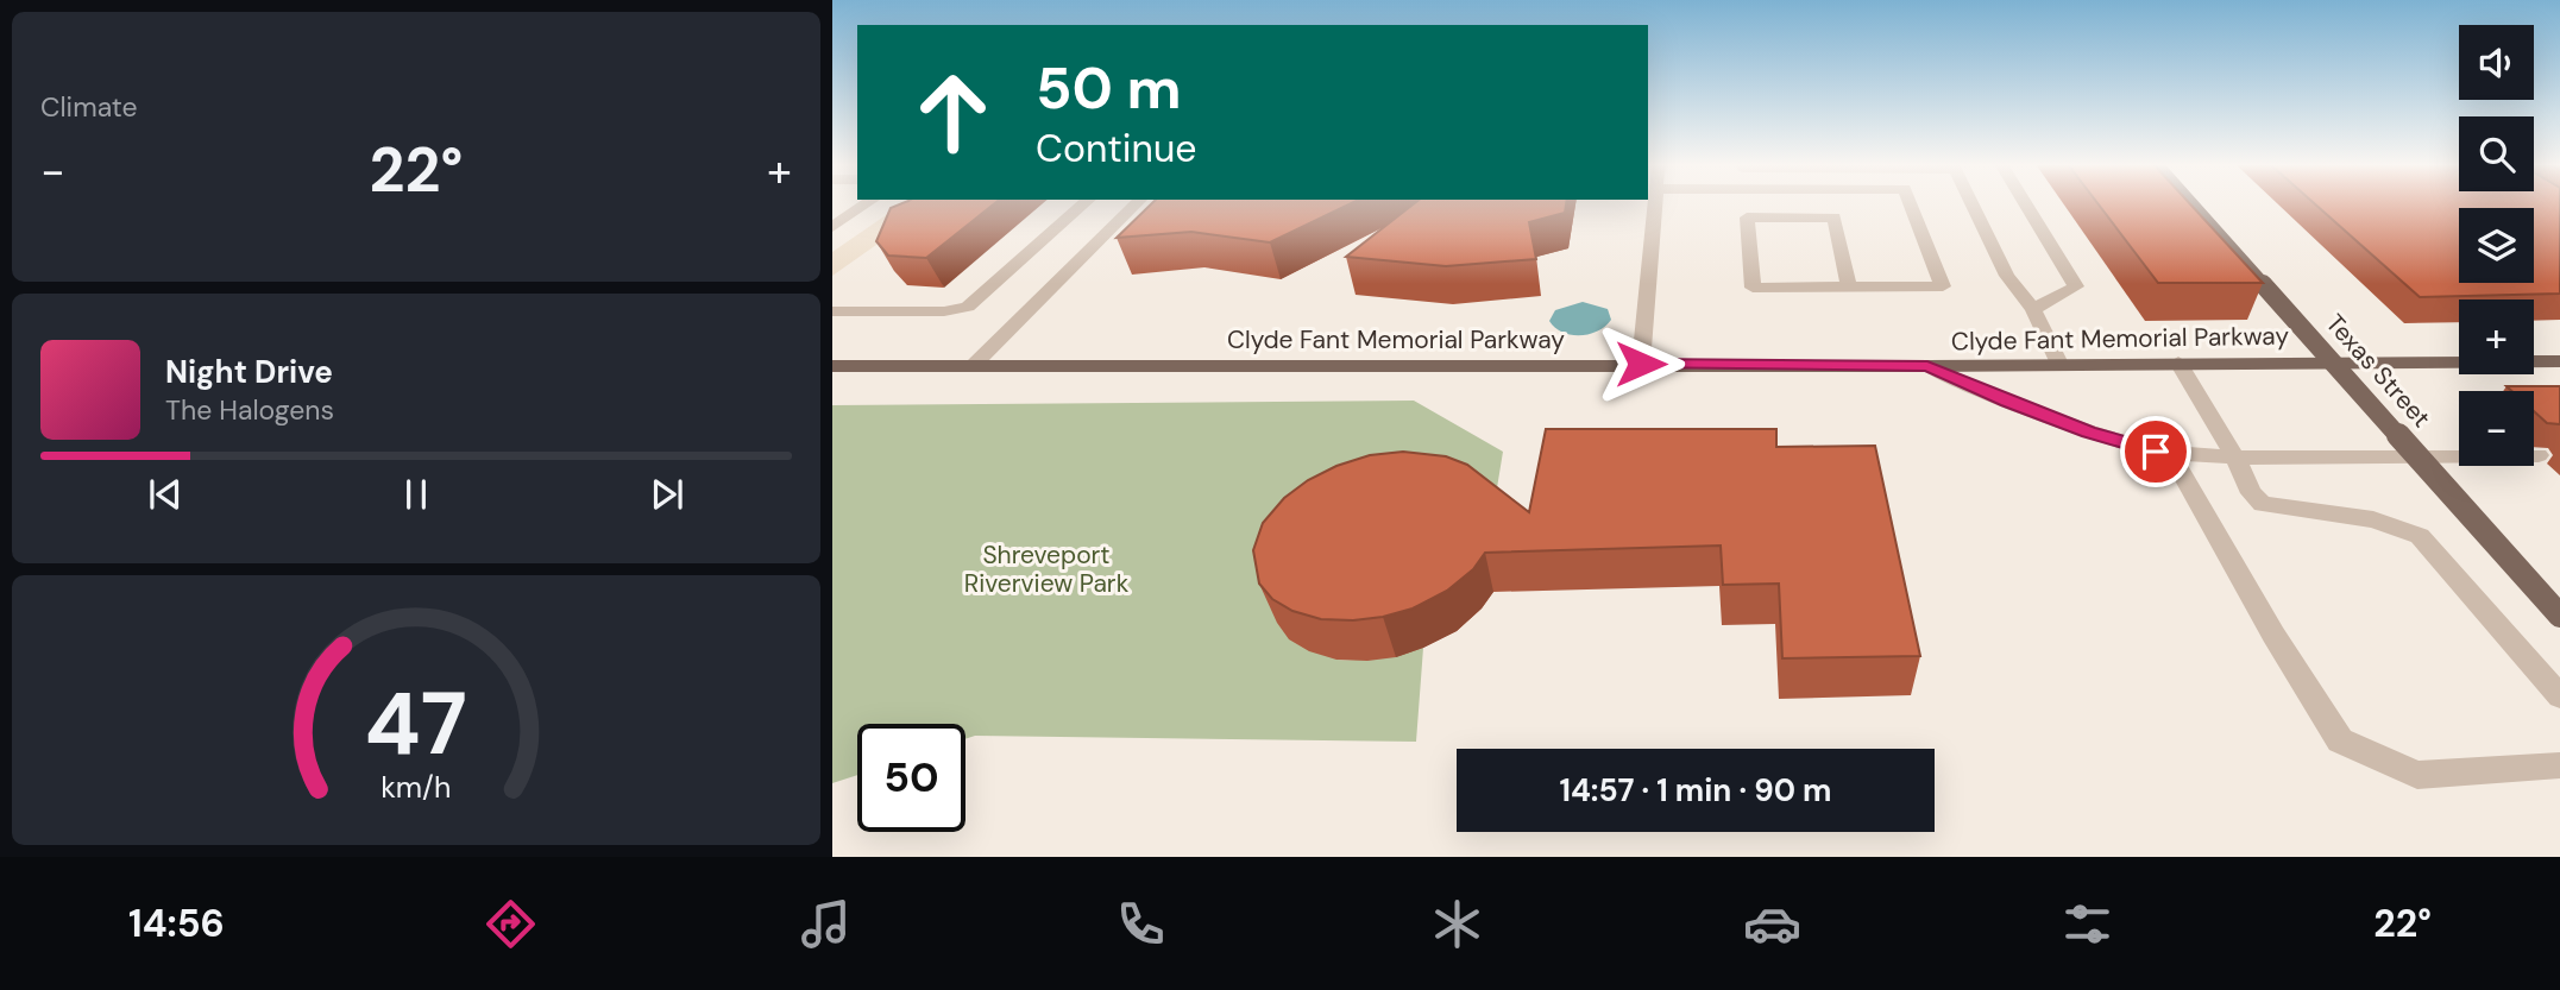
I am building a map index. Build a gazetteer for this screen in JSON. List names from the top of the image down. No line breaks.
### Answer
{"streets":{"main road":["Clyde Fant Memorial Parkway","Texas Street"]},"parks":["Shreveport Riverview Park"],"page":{"tile":"Climate","map_buttons":["+","−"],"turn":["50 m","Continue"],"heat":["−","22°","+"],"song":["Night Drive","The Halogens"],"limit":"50","trip":"14:57 · 1 min · 90 m","tabs":["14:56","22°"],"gauge":["47","km/h"]}}
